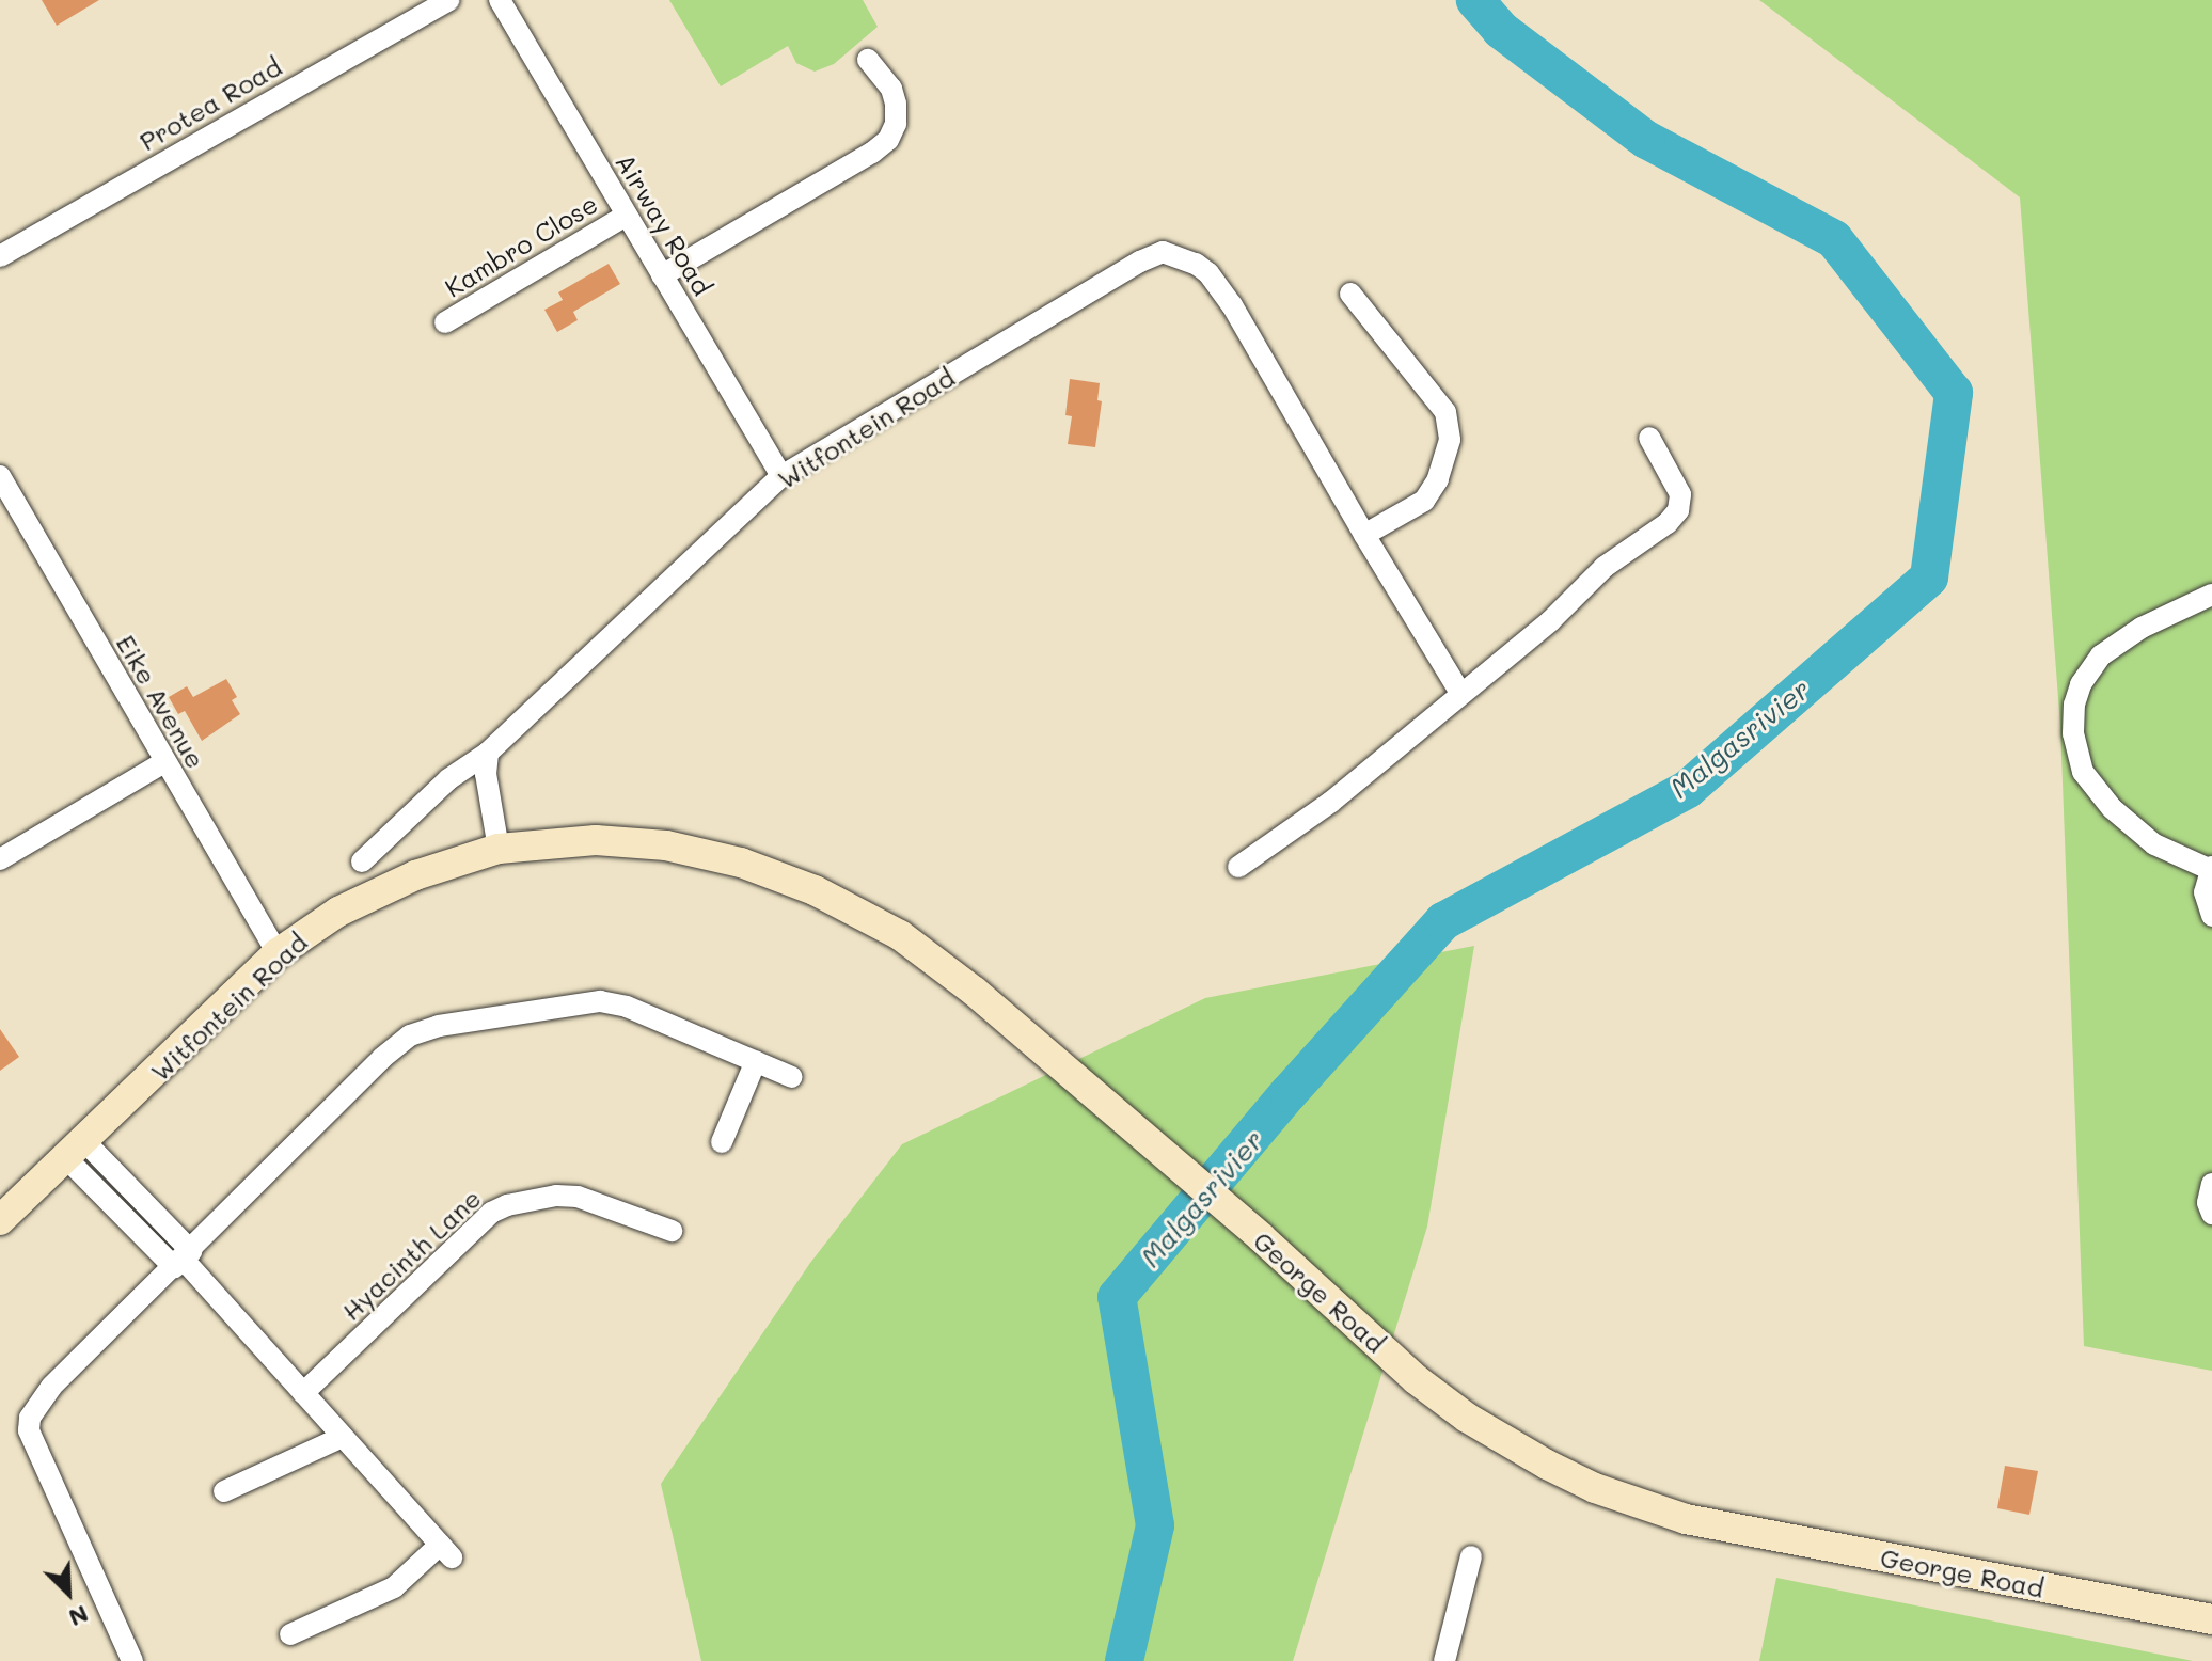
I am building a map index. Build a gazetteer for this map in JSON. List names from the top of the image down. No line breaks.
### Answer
{"streets":{"main road":["Witfontein Road","George Road"],"street":["Protea Road","Airway Road","Kambro Close","Eike Avenue","Hyacinth Lane"]},"crossings":[["Airway Road","Kambro Close"],["Airway Road","Witfontein Road"],["Witfontein Road","Eike Avenue"],["Witfontein Road","George Road"]],"water":["Malgasrivier"],"north":"bottom right"}
